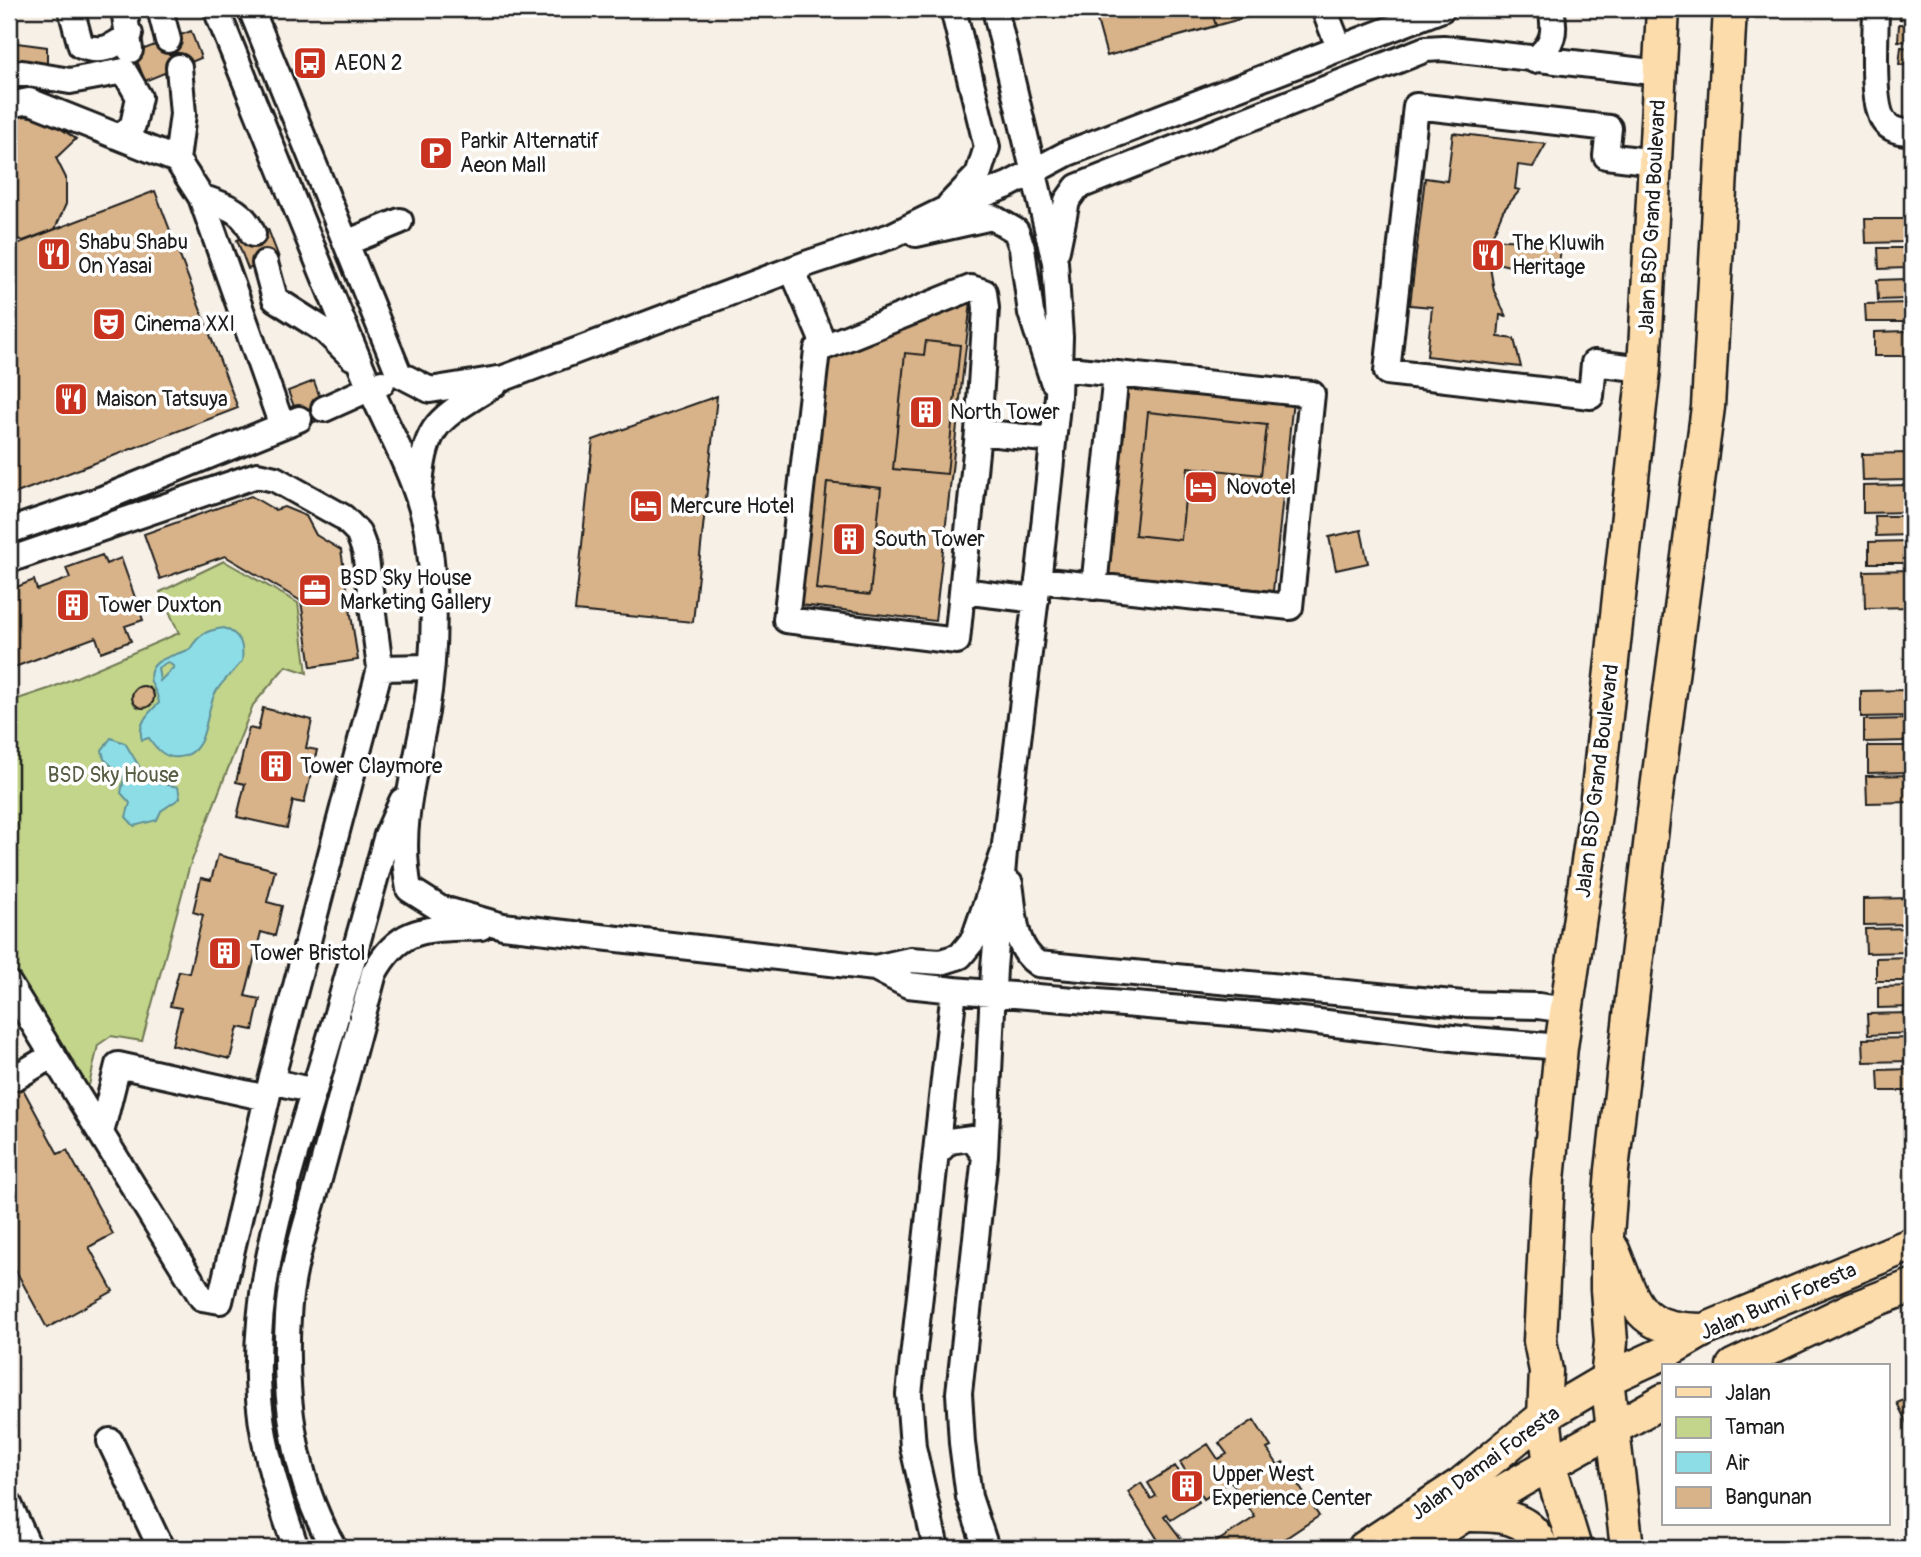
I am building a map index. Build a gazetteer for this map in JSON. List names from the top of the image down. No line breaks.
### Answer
{"streets":{"main road":["Jalan BSD Grand Boulevard","Jalan Bumi Foresta","Jalan Damai Foresta"]},"crossings":[["Jalan BSD Grand Boulevard","Jalan Damai Foresta"],["Jalan Bumi Foresta","Jalan Damai Foresta"]],"parks":["BSD Sky House"],"places":{"bus stop":["AEON 2"],"parking":["Parkir Alternatif Aeon Mall"],"restaurant":["Shabu Shabu On Yasai","The Kluwih Heritage","Maison Tatsuya"],"theatre":["Cinema XXI"],"building":["North Tower","South Tower","Tower Duxton","Tower Claymore","Tower Bristol","Upper West Experience Center"],"hotel":["Novotel","Mercure Hotel"],"office":["BSD Sky House Marketing Gallery"]},"legend":["Jalan","Taman","Air","Bangunan"]}
